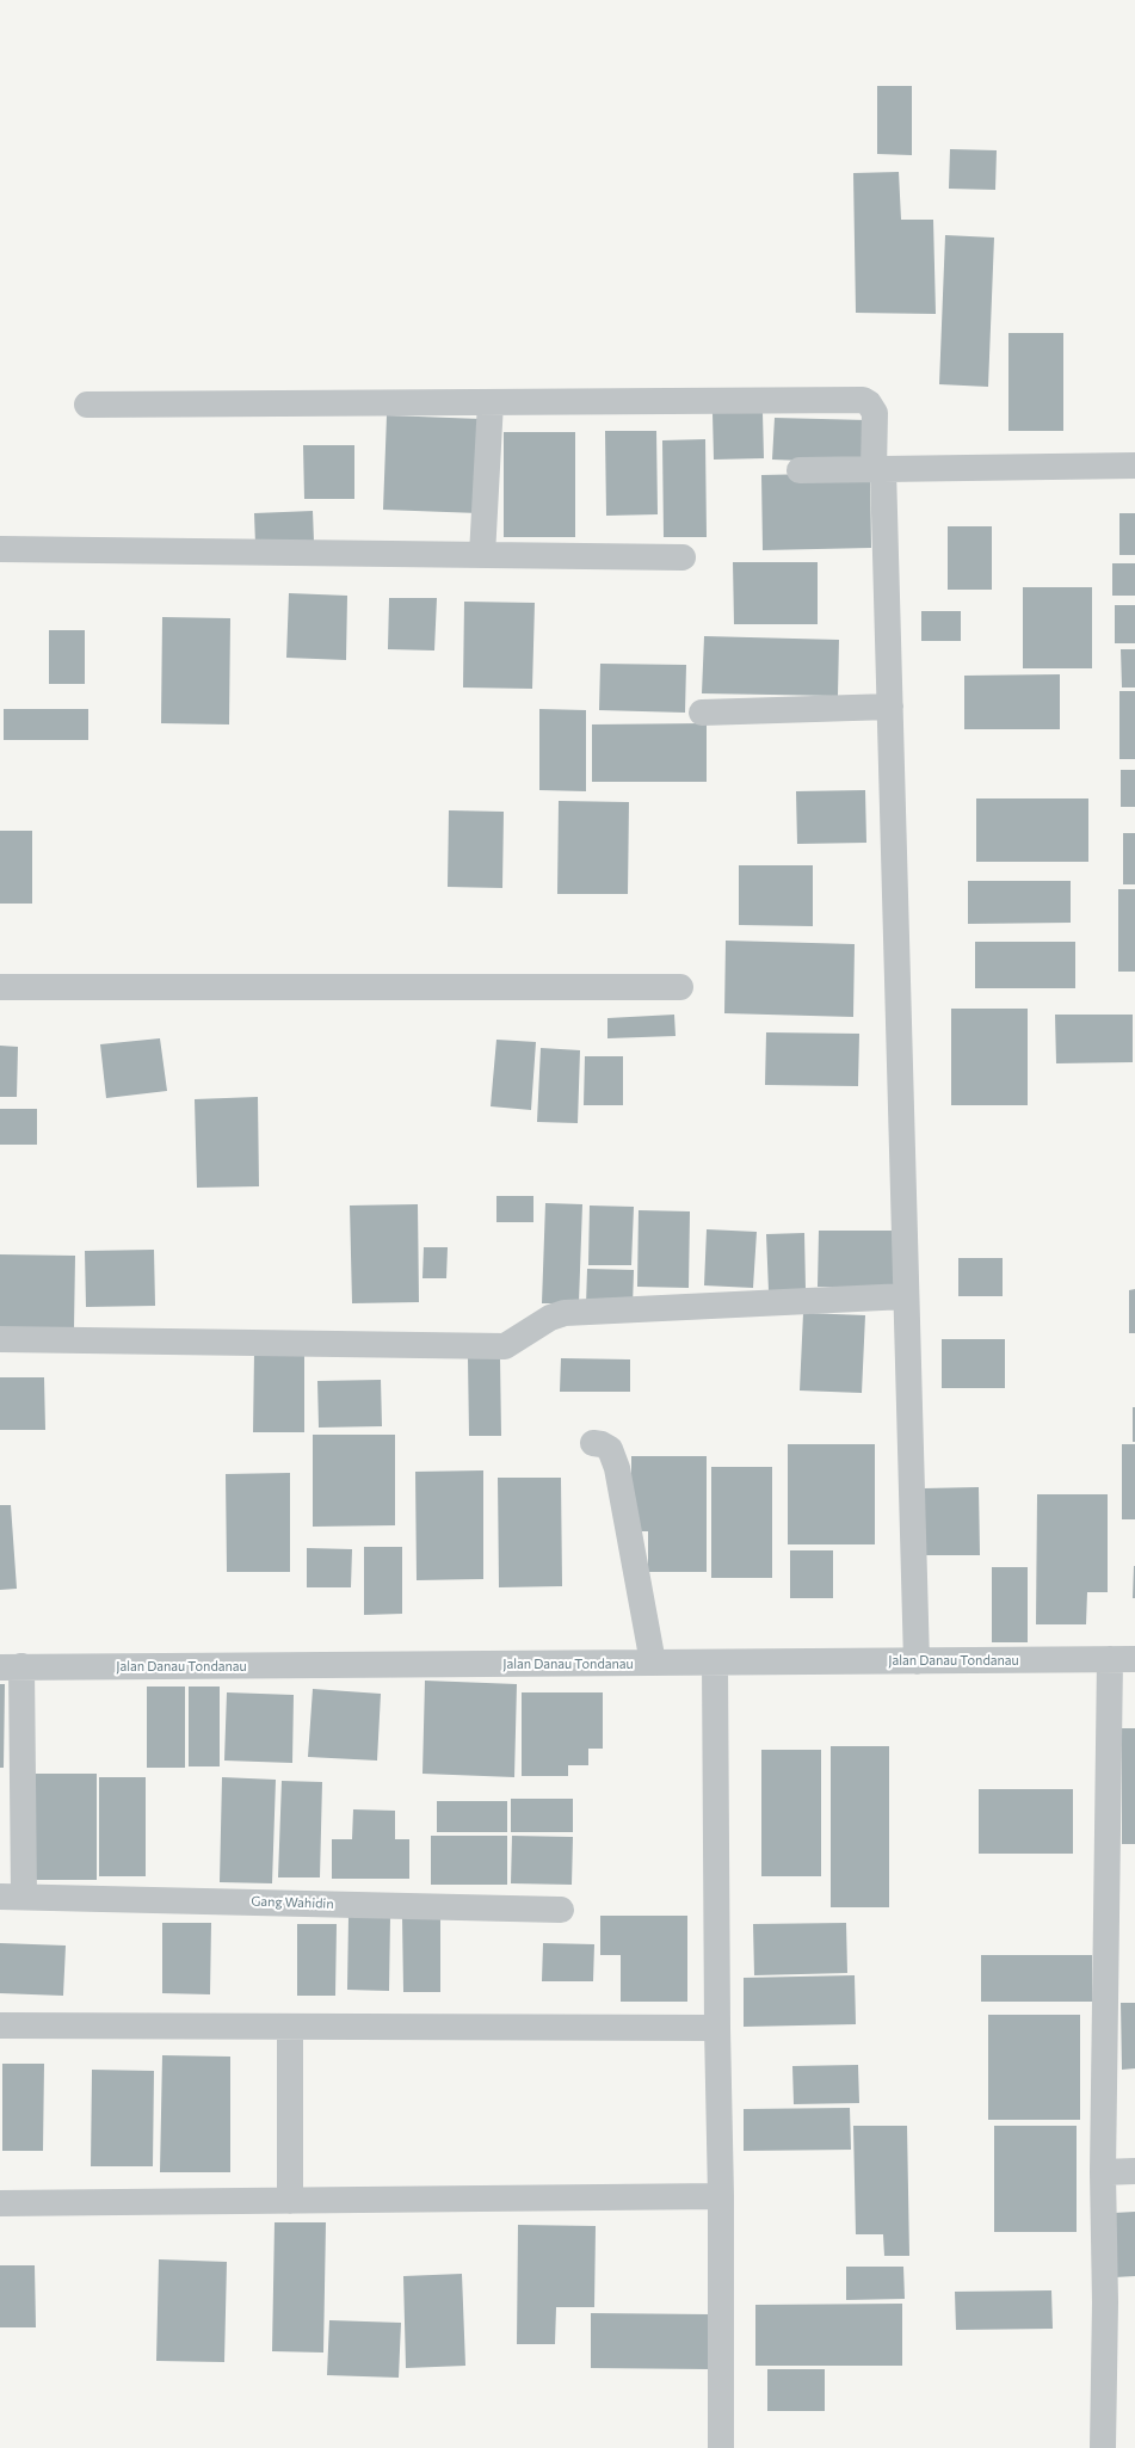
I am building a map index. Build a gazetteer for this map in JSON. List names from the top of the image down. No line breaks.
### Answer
{"streets":{"street":["Jalan Danau Tondanau","Gang Wahidin"]},"crossings":[["Jalan Danau Tondanau","Gang Wahidin"]]}
